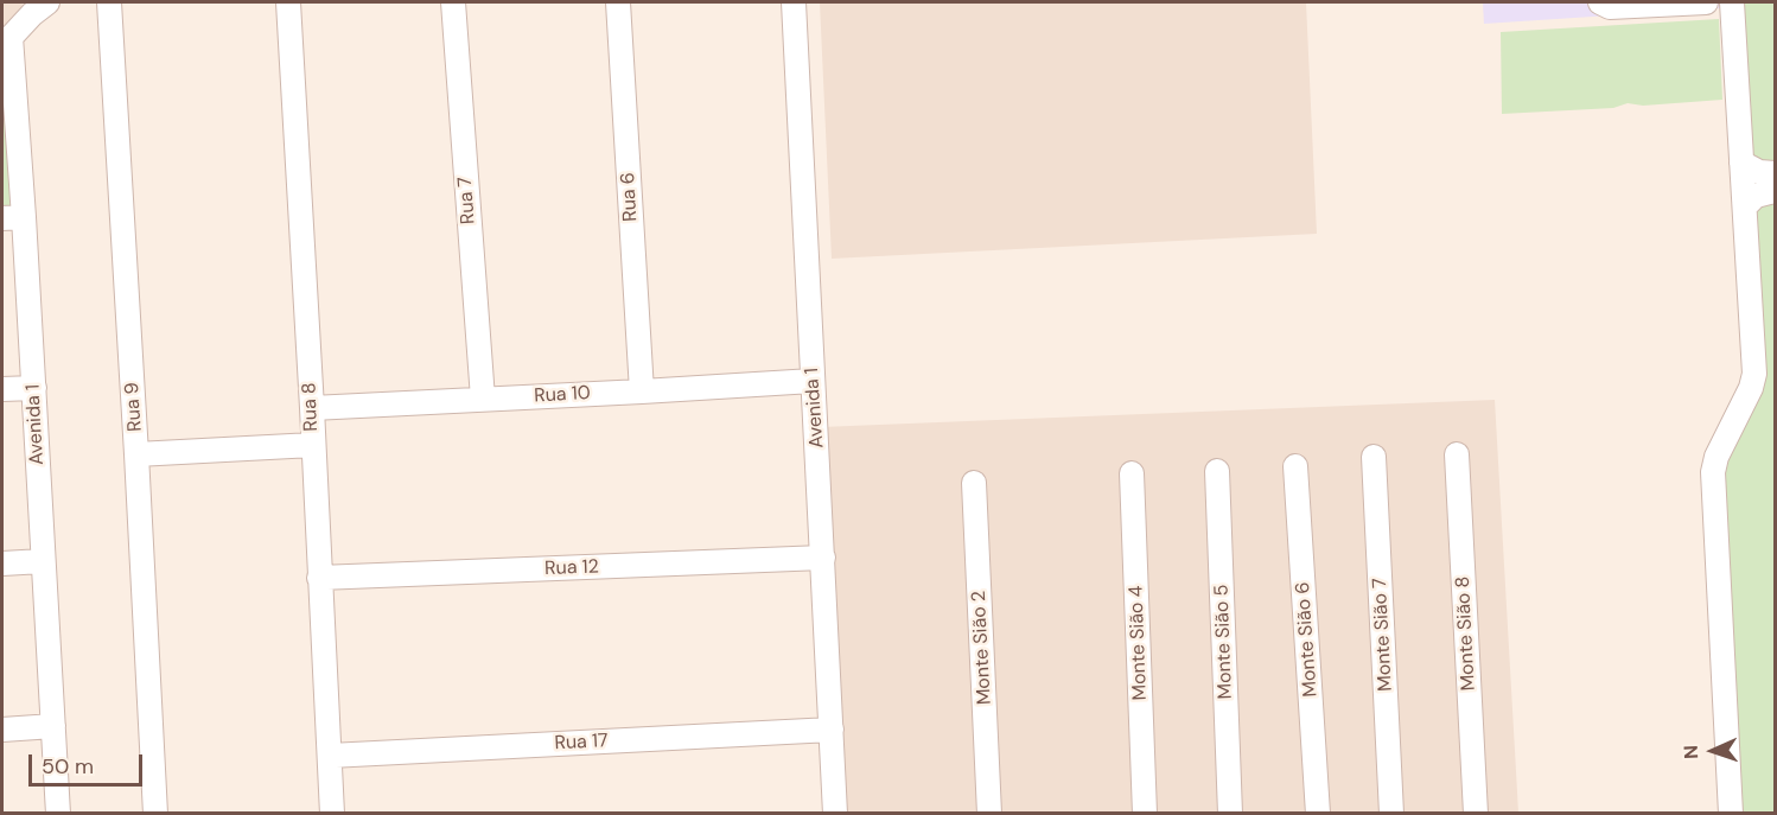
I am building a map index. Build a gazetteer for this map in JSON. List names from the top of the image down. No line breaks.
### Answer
{"streets":{"street":["Rua 6","Rua 7","Rua 10","Rua 9","Rua 8","Avenida 1","Rua 12","Monte Sião 8","Monte Sião 7","Monte Sião 6","Monte Sião 5","Monte Sião 4","Monte Sião 2","Rua 17"]},"crossings":[["Rua 6","Rua 10"],["Rua 7","Rua 10"],["Rua 10","Rua 8"],["Rua 10","Avenida 1"],["Rua 8","Rua 12"],["Rua 8","Rua 17"],["Avenida 1","Rua 12"],["Avenida 1","Rua 17"]],"scale_bar":"50 m","north":"left"}
